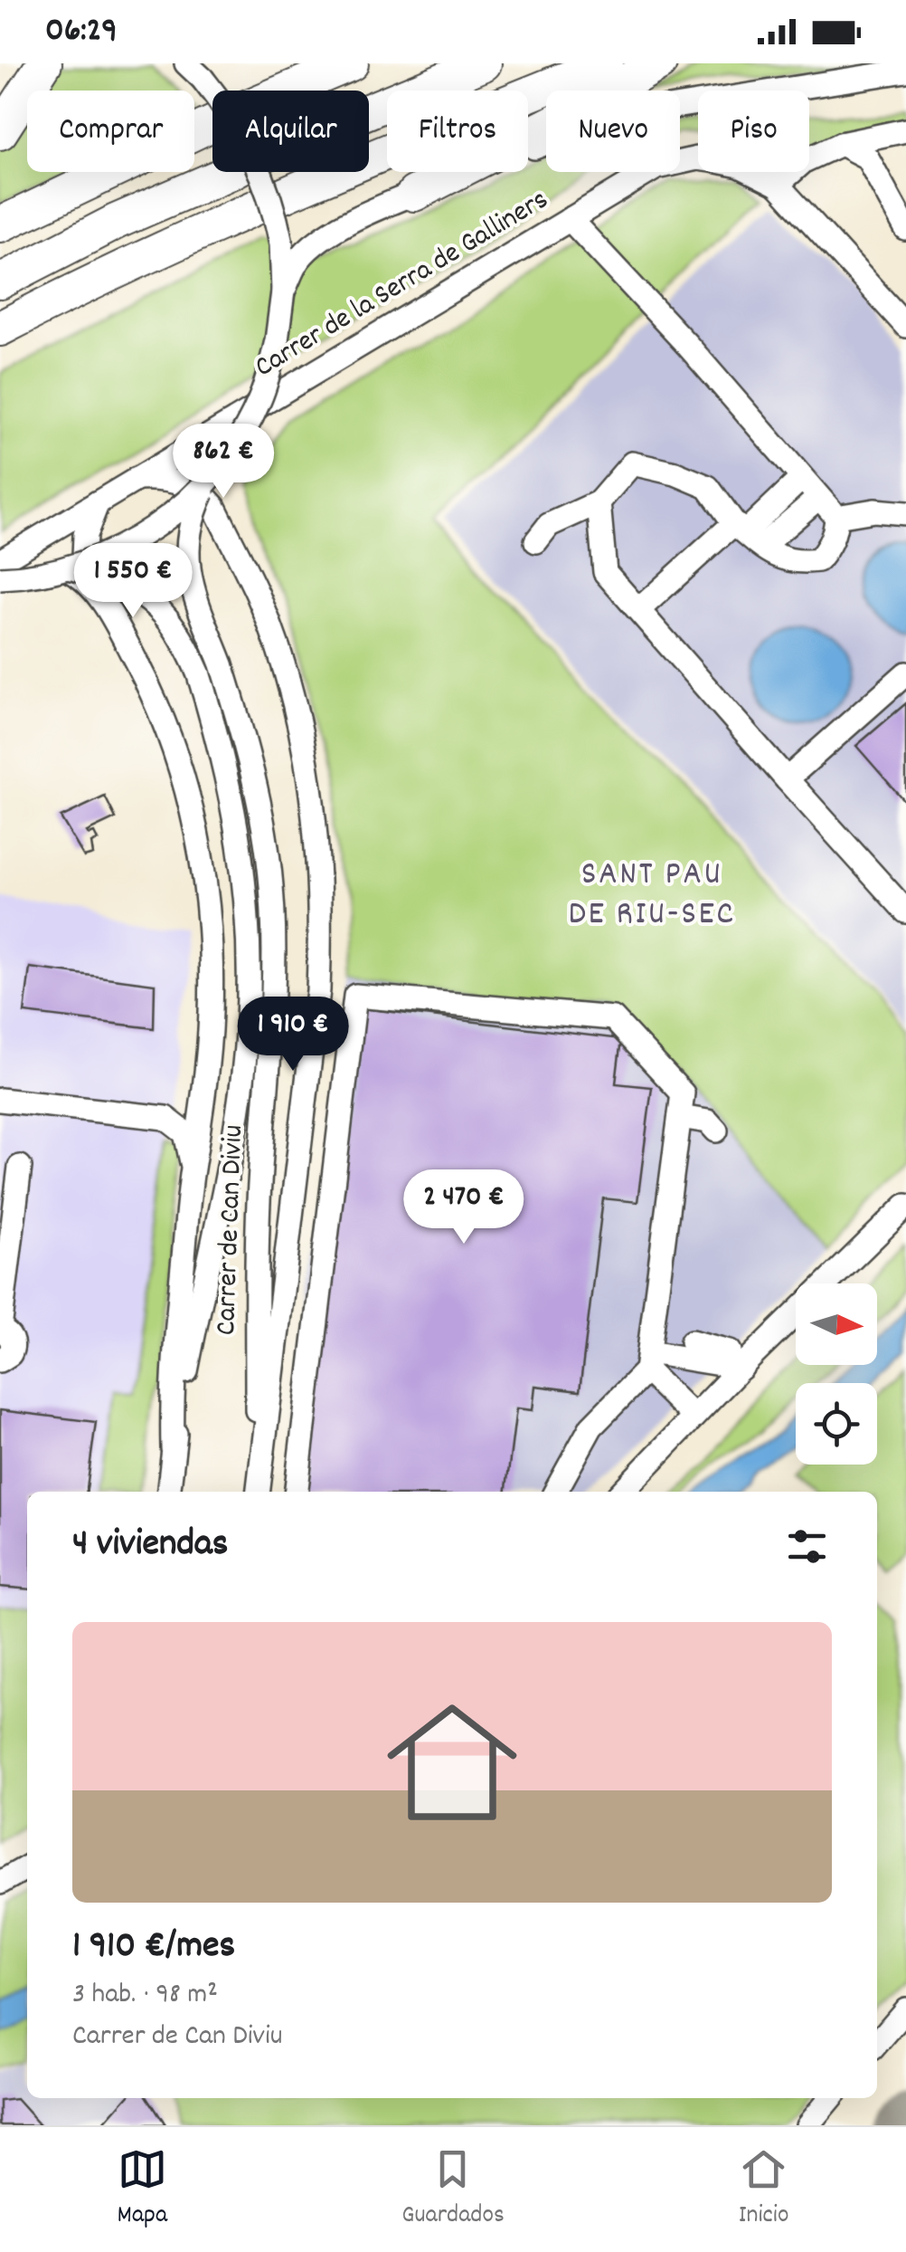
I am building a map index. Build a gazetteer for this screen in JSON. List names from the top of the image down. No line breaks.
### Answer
{"streets":{"street":["Carrer de la Serra de Galliners","Carrer de Can Diviu"]},"crossings":[["Carrer de la Serra de Galliners","Carrer de Can Diviu"]],"districts":["SANT PAU DE RIU-SEC"],"north":"right","page":{"status":"06:29","chip":["Comprar","Alquilar","Filtros","Nuevo","Piso"],"price":["862 €","1 550 €","1 910 €","2 470 €"],"heading":"4 viviendas","list":[{"name":"1 910 €/mes","note":"3 hab. · 98 m² · Carrer de Can Diviu"}],"tabs":["Mapa","Guardados","Inicio"]}}
